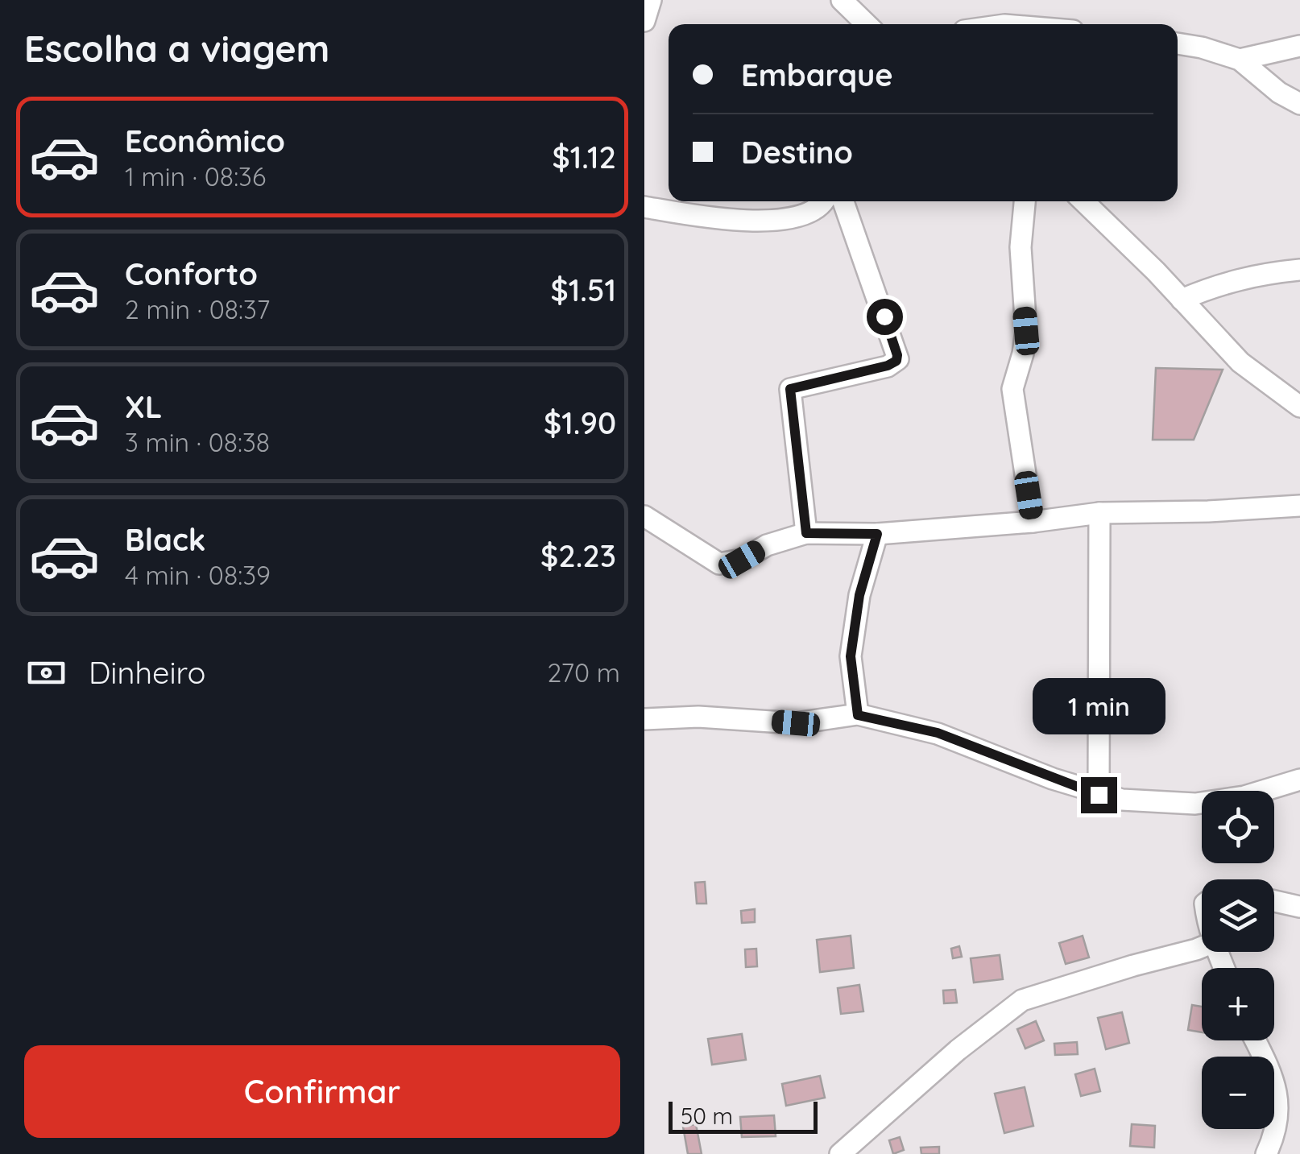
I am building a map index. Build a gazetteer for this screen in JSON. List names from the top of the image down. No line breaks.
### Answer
{"scale_bar":"50 m","page":{"heading":"Escolha a viagem","banner":["Embarque","Destino"],"list":[{"name":"Econômico","note":"1 min · 08:36","value":"$1.12"},{"name":"Conforto","note":"2 min · 08:37","value":"$1.51"},{"name":"XL","note":"3 min · 08:38","value":"$1.90"},{"name":"Black","note":"4 min · 08:39","value":"$2.23"}],"pay":["Dinheiro","270 m"],"bubble":"1 min","map_buttons":["+","−"],"buttons":"Confirmar","scale":"50 m"}}
